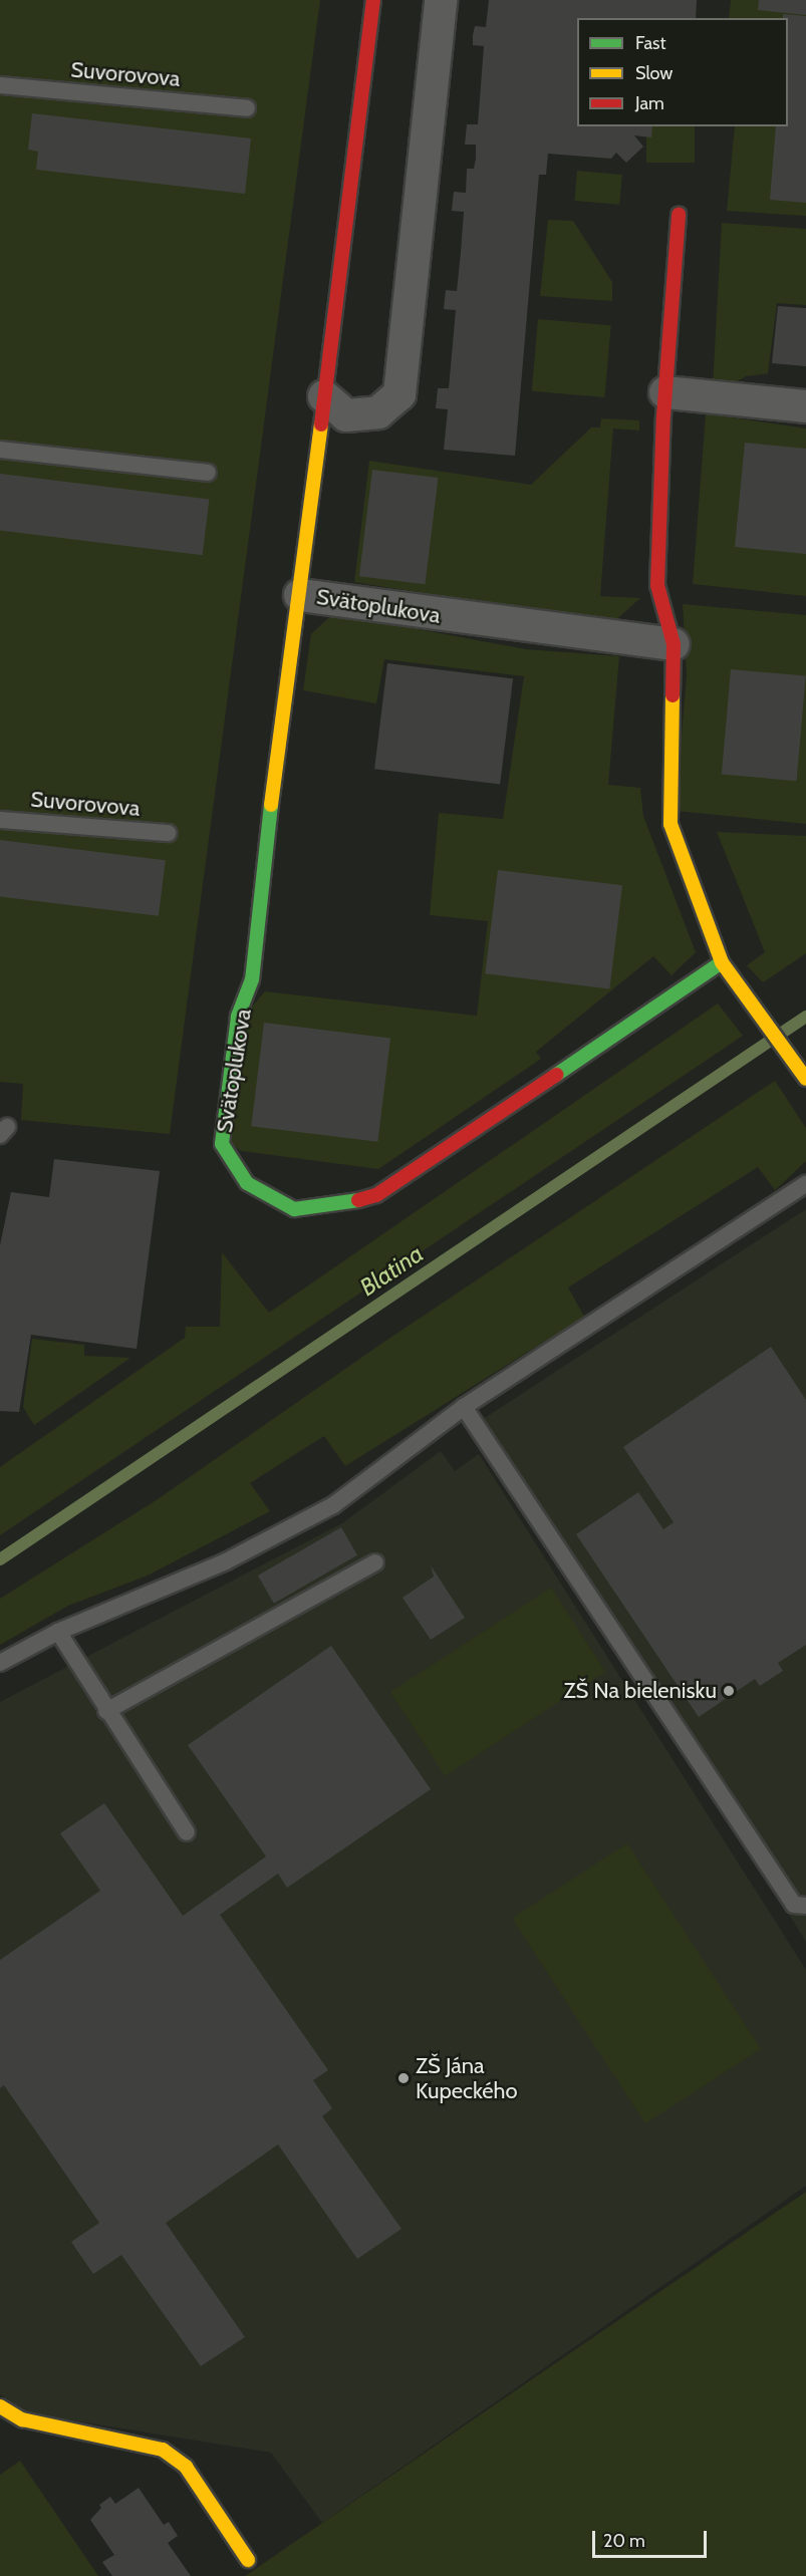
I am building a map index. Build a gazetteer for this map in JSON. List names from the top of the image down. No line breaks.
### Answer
{"streets":{"street":["Svätoplukova"],"lane":["Suvorovova"]},"water":["Blatina"],"places":["ZŠ Na bielenisku","ZŠ Jána Kupeckého"],"legend":["Fast","Slow","Jam"],"scale_bar":"20 m"}
